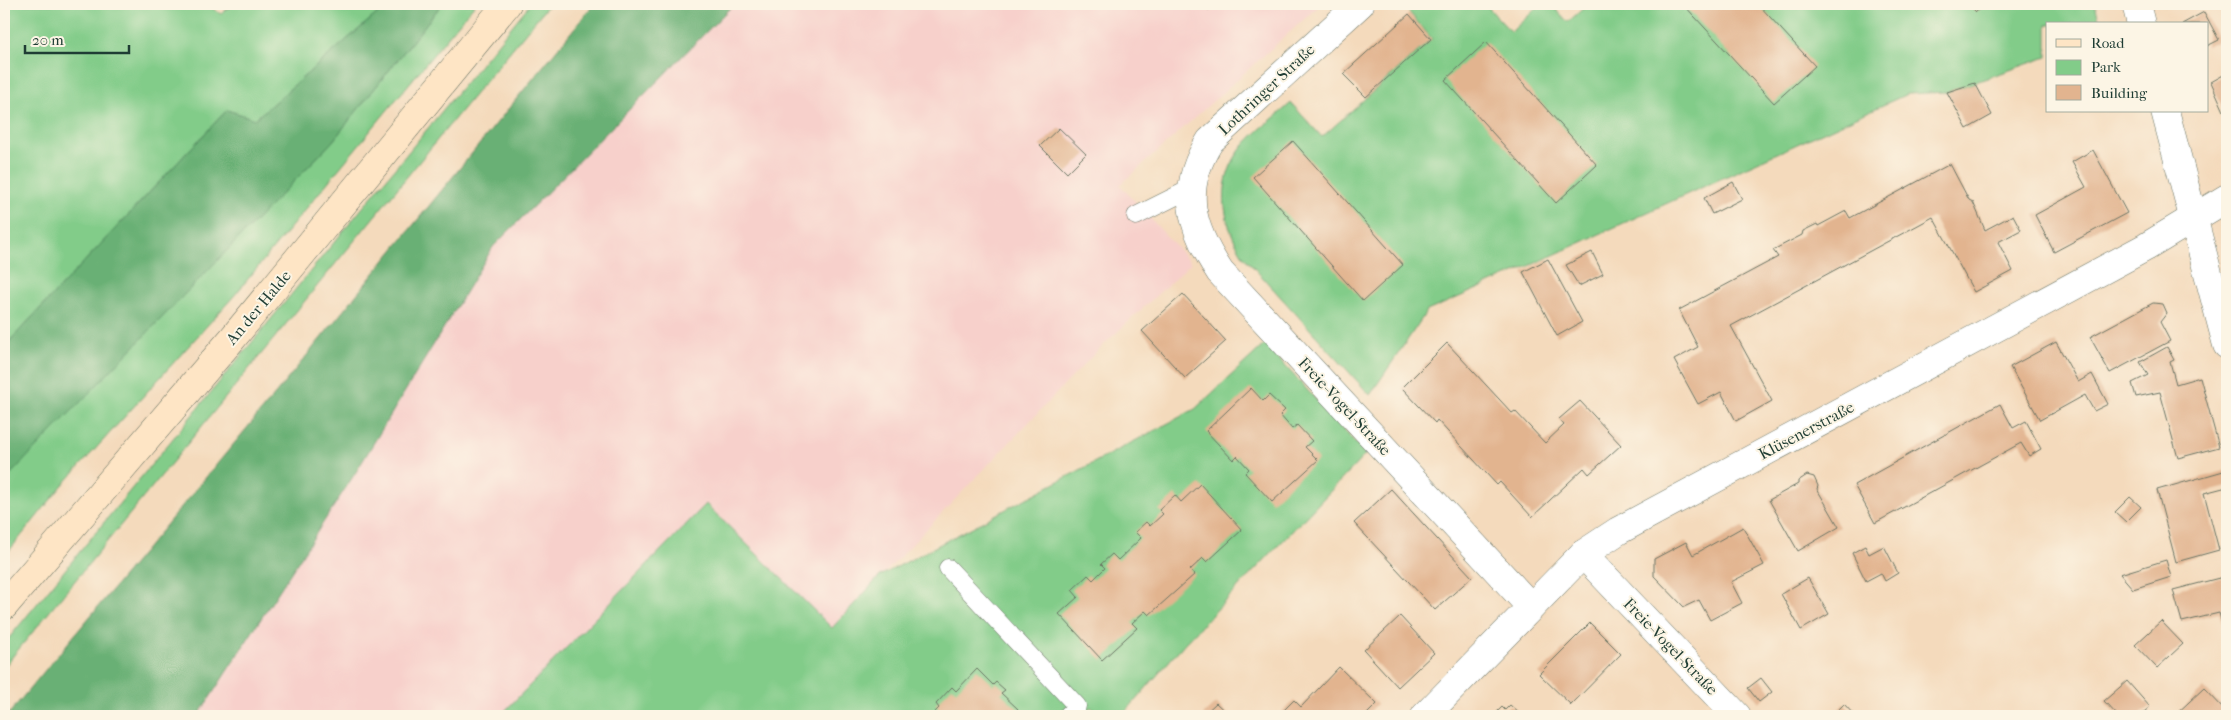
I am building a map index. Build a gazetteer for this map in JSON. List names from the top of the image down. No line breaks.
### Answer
{"streets":{"street":["Lothringer Straße","An der Halde","Freie-Vogel-Straße","Klüsenerstraße"]},"crossings":[["Lothringer Straße","Freie-Vogel-Straße"],["Freie-Vogel-Straße","Klüsenerstraße"]],"legend":["Road","Park","Building"],"scale_bar":"20 m"}
